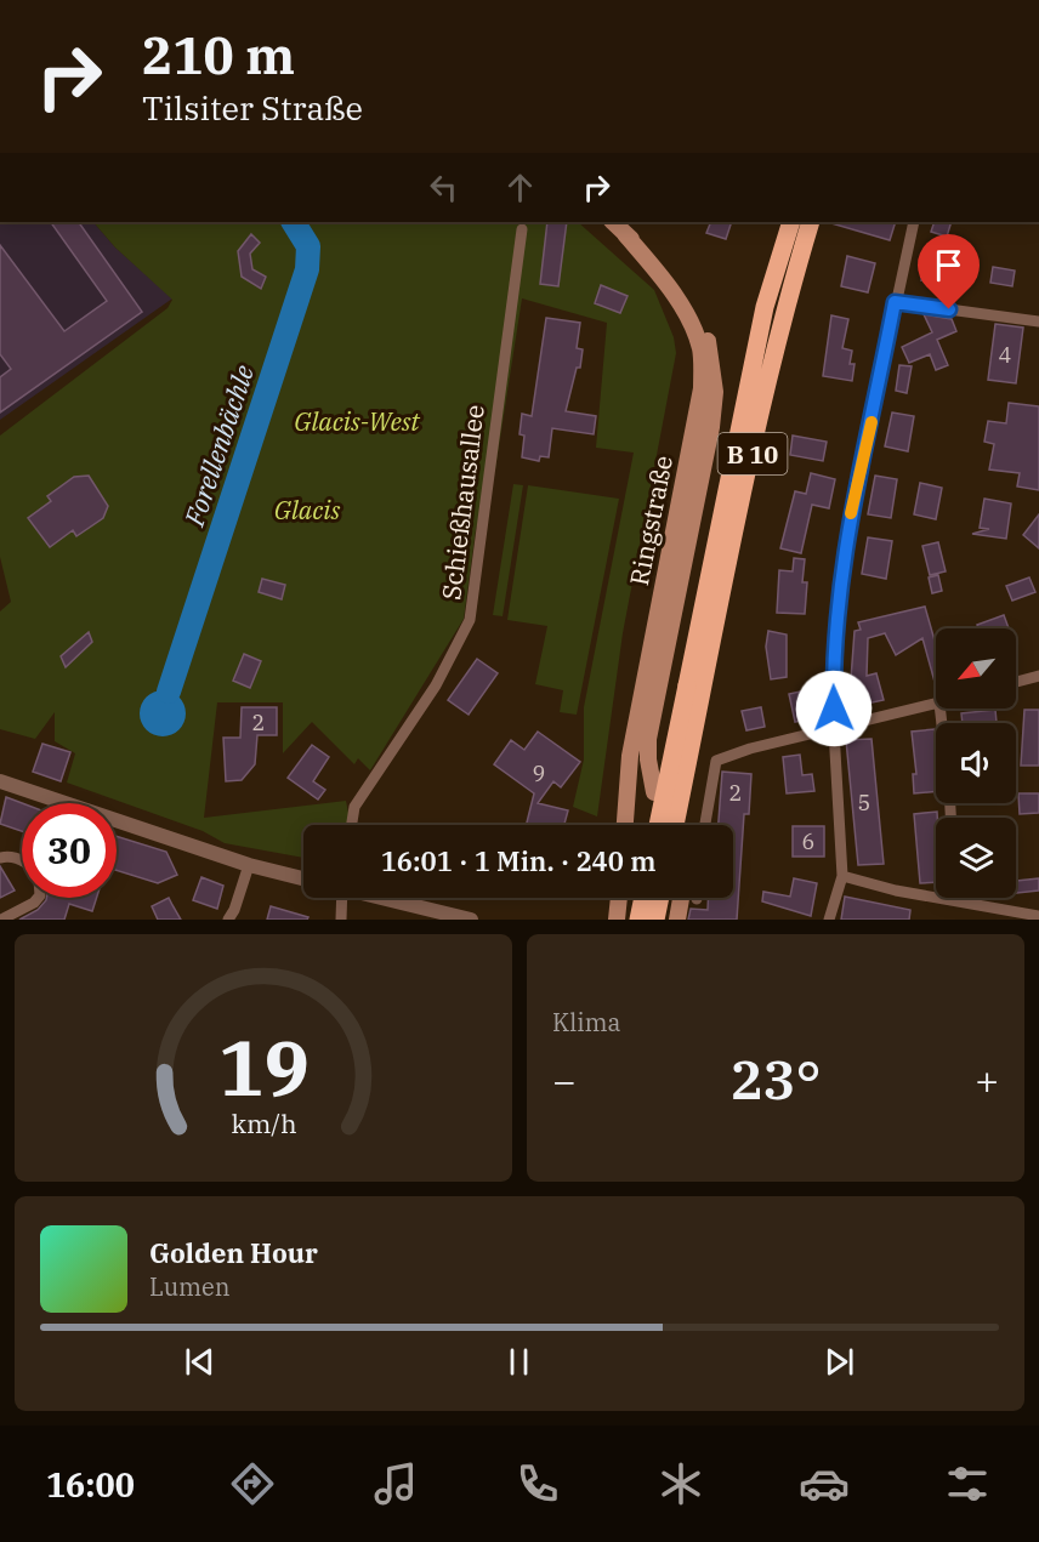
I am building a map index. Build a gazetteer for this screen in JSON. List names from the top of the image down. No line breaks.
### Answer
{"streets":{"highway":["B 10"],"main road":["Ringstraße"],"street":["Schießhausallee"]},"water":["Forellenbächle"],"parks":["Glacis-West","Glacis"],"house_numbers":["4","2","9","2","5","6"],"north":"bottom left","page":{"turn":["210 m","Tilsiter Straße"],"limit":"30","trip":"16:01 · 1 Min. · 240 m","tile":"Klima","heat":["−","23°","+"],"song":["Golden Hour","Lumen"],"tabs":"16:00","gauge":["19","km/h"]}}
